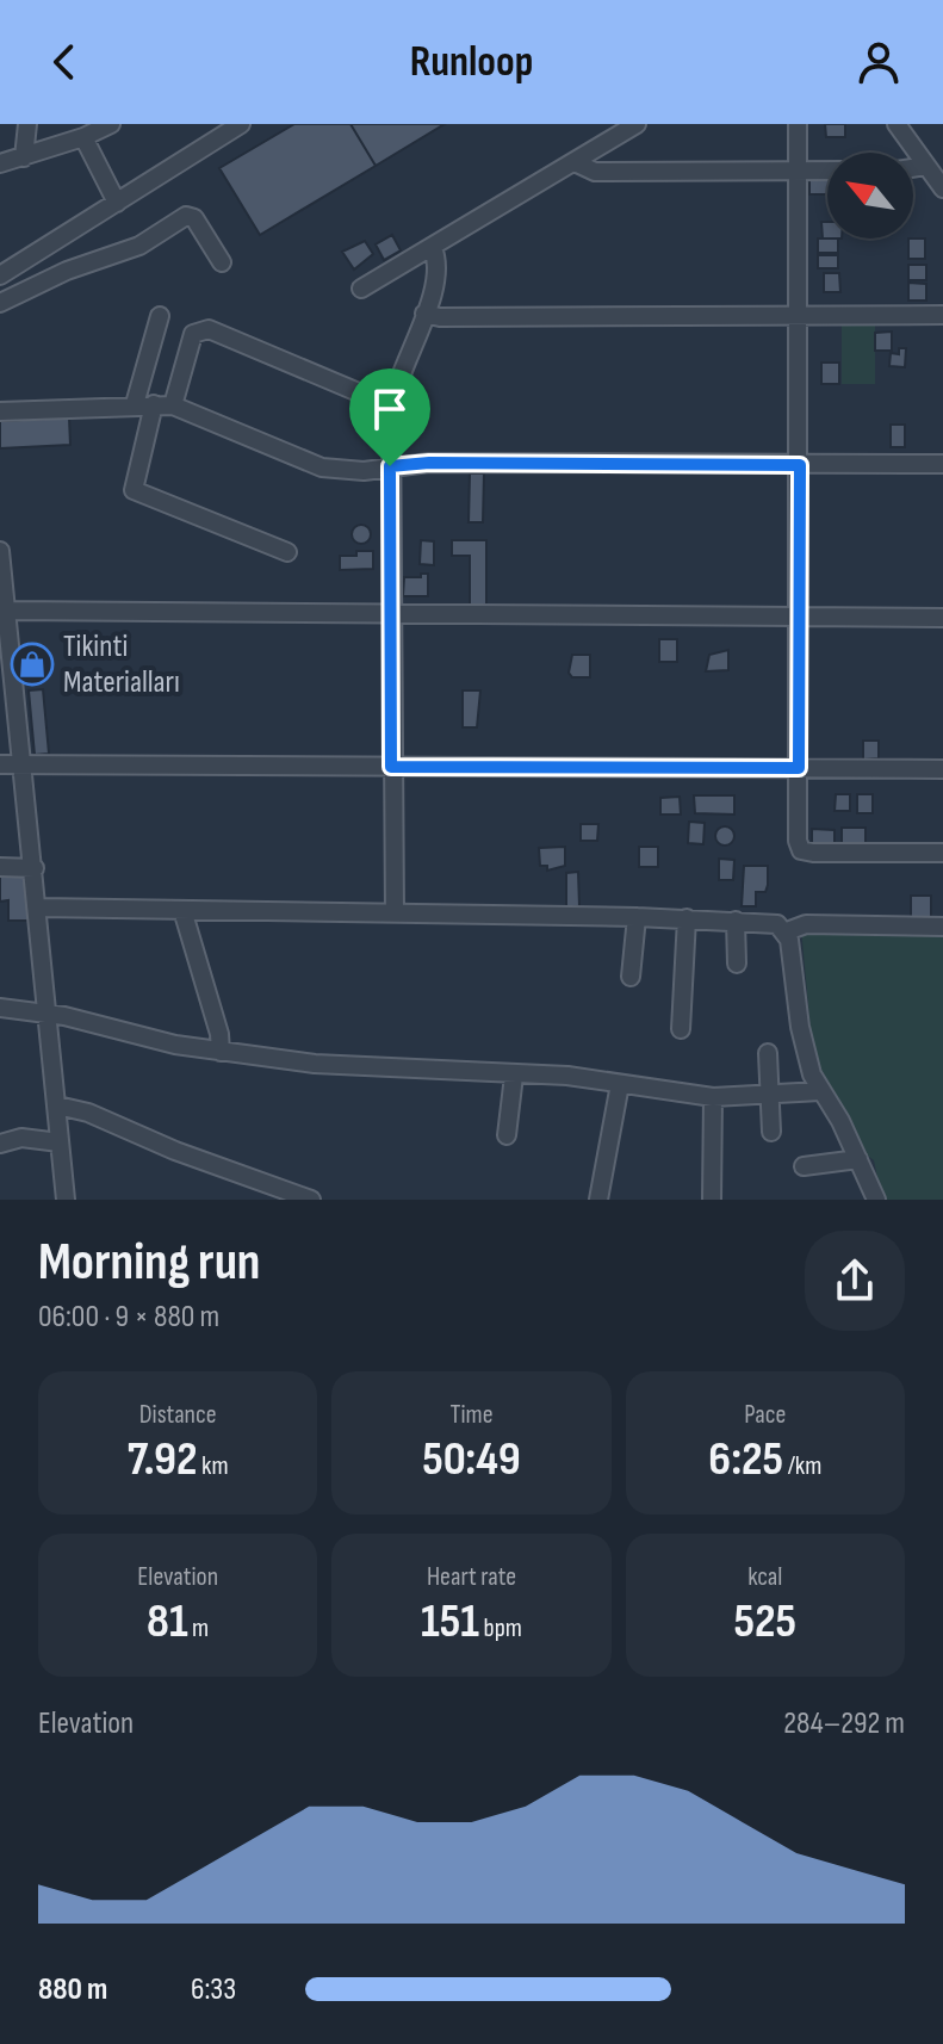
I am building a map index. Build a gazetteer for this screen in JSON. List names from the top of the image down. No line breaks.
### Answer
{"places":{"shop":["Tikinti Materialları"]},"north":"top left","page":{"header":"Runloop","heading":["Morning run","06:00 · 9 × 880 m"],"stats":[["Distance","7.92 km"],["Time","50:49"],["Pace","6:25 /km"],["Elevation","81 m"],["Heart rate","151 bpm"],["kcal","525"]],"chart":["Elevation","284–292 m"],"list":[{"name":"880 m","note":"6:33"}]}}
